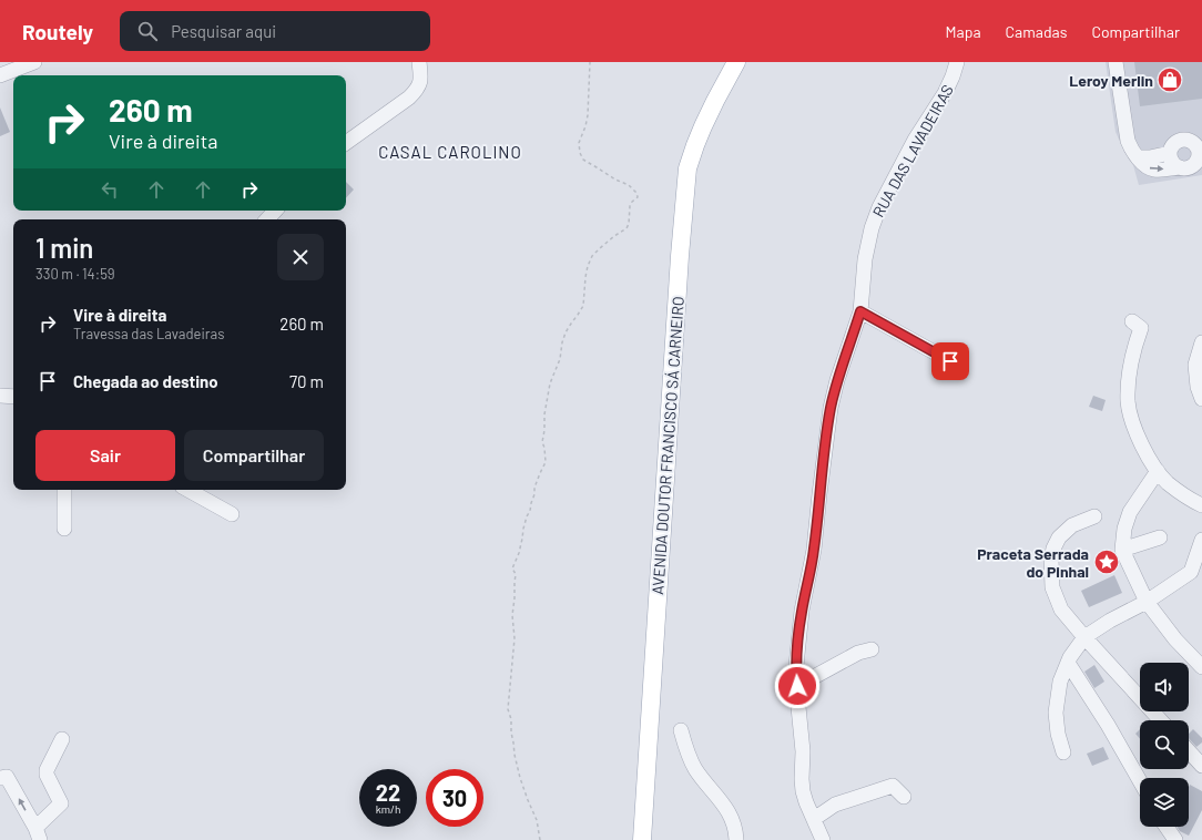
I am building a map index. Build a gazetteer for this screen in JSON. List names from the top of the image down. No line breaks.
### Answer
{"streets":{"main road":["AVENIDA DOUTOR FRANCISCO SÁ CARNEIRO"],"street":["RUA DAS LAVADEIRAS"]},"districts":["CASAL CAROLINO"],"places":{"shop":["Leroy Merlin"],"place":["Praceta Serrada do Pinhal"]},"page":{"header":"Routely","search":"Pesquisar aqui","nav":["Mapa","Camadas","Compartilhar"],"turn":["260 m","Vire à direita"],"heading":["1 min","330 m · 14:59"],"list":[{"name":"Vire à direita","note":"Travessa das Lavadeiras","value":"260 m"},{"name":"Chegada ao destino","value":"70 m"}],"buttons":["Sair","Compartilhar"],"speed":"22 km/h","limit":"30"}}
